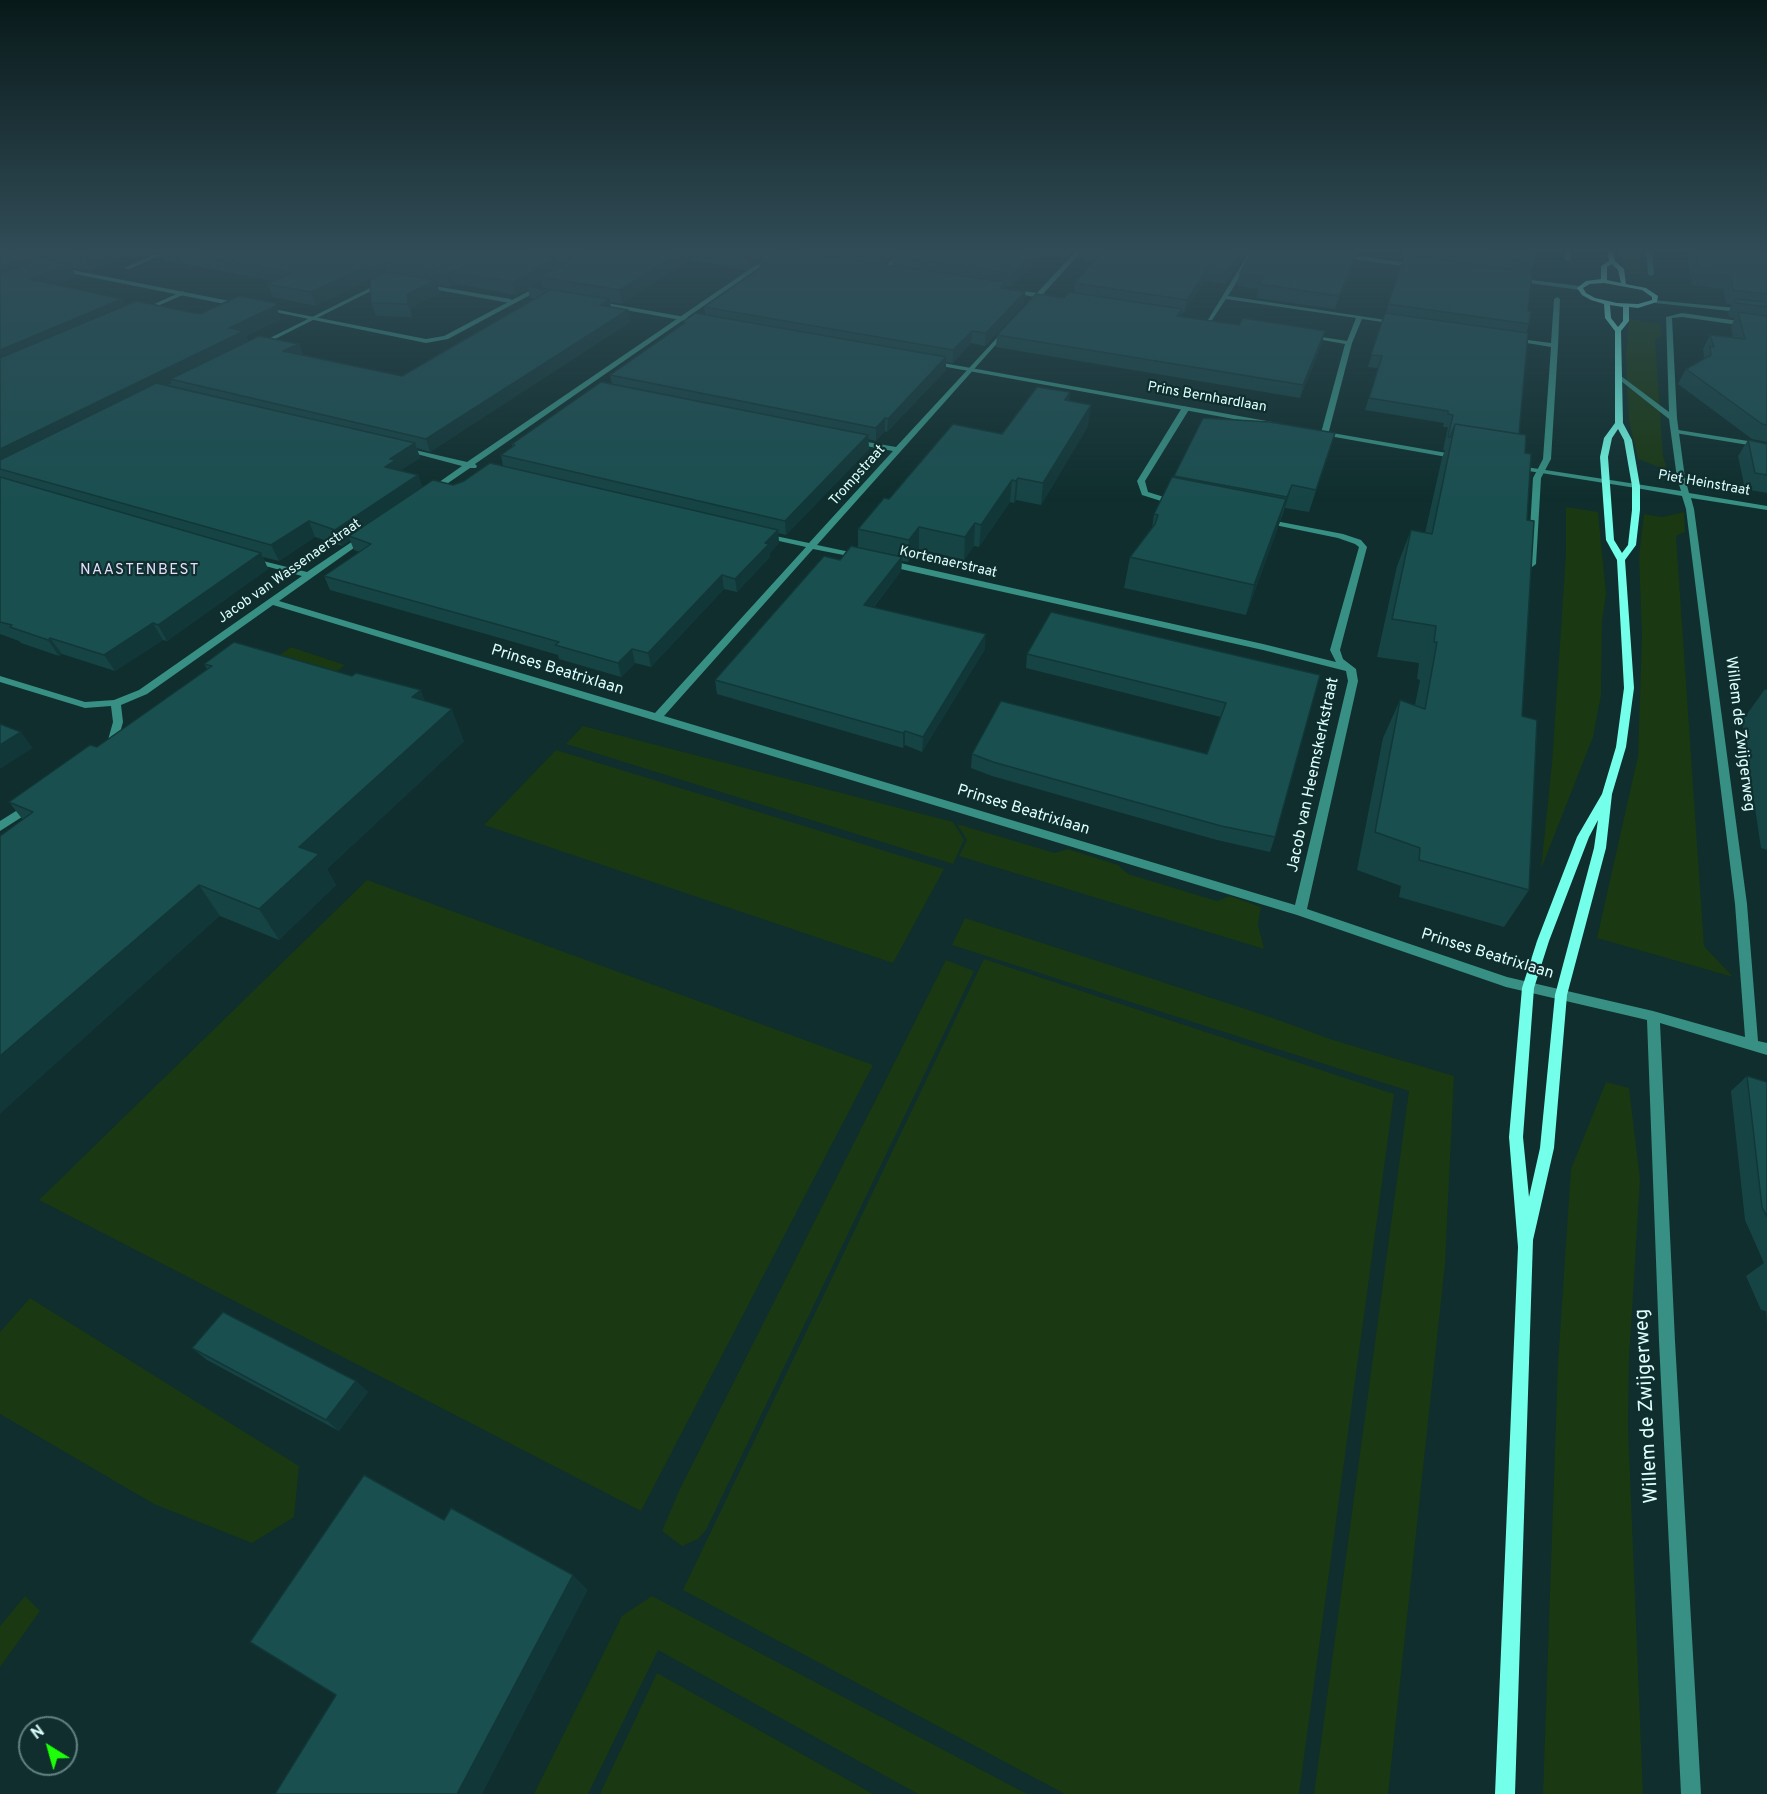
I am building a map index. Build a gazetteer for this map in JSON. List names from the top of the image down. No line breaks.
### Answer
{"streets":{"street":["Prins Bernhardlaan","Trompstraat","Piet Heinstraat","Kortenaerstraat","Jacob van Wassenaerstraat","Prinses Beatrixlaan","Willem de Zwijgerweg","Jacob van Heemskerkstraat"]},"crossings":[["Prins Bernhardlaan","Trompstraat"],["Trompstraat","Prinses Beatrixlaan"],["Piet Heinstraat","Willem de Zwijgerweg"],["Kortenaerstraat","Jacob van Heemskerkstraat"],["Jacob van Wassenaerstraat","Prinses Beatrixlaan"],["Prinses Beatrixlaan","Willem de Zwijgerweg"],["Prinses Beatrixlaan","Jacob van Heemskerkstraat"]],"districts":["NAASTENBEST"],"north":"top left"}
